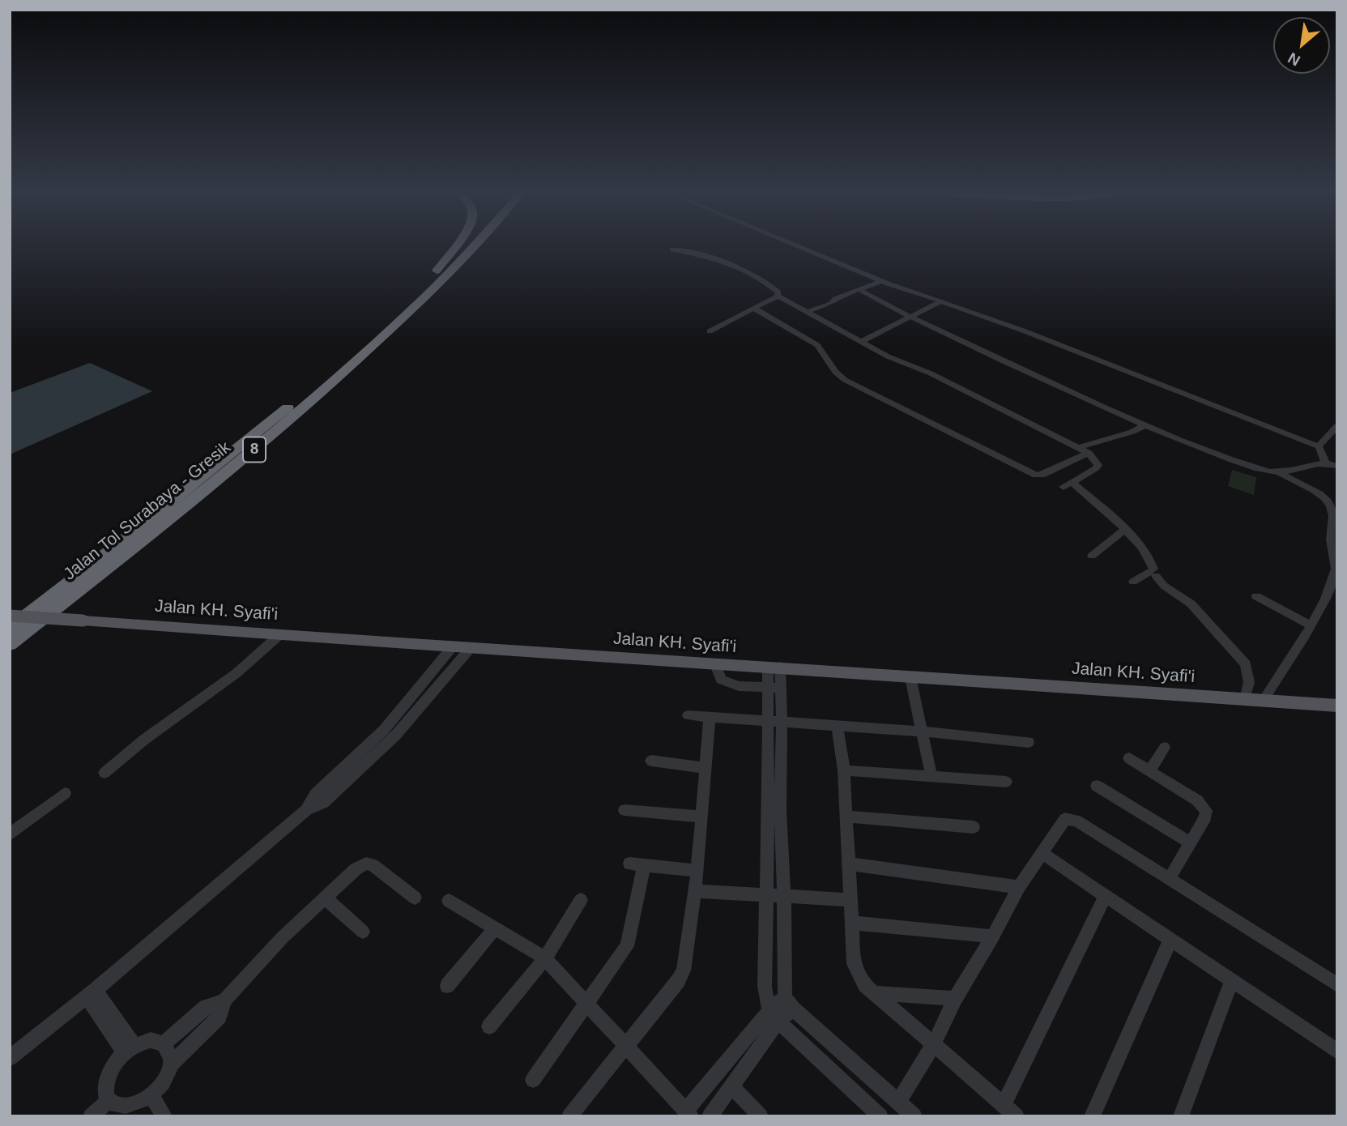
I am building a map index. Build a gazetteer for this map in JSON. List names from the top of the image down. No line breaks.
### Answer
{"streets":{"highway":["8","Jalan Tol Surabaya - Gresik"],"main road":["Jalan KH. Syafi'i"]},"crossings":[["8","Jalan Tol Surabaya - Gresik"]],"north":"bottom left"}
